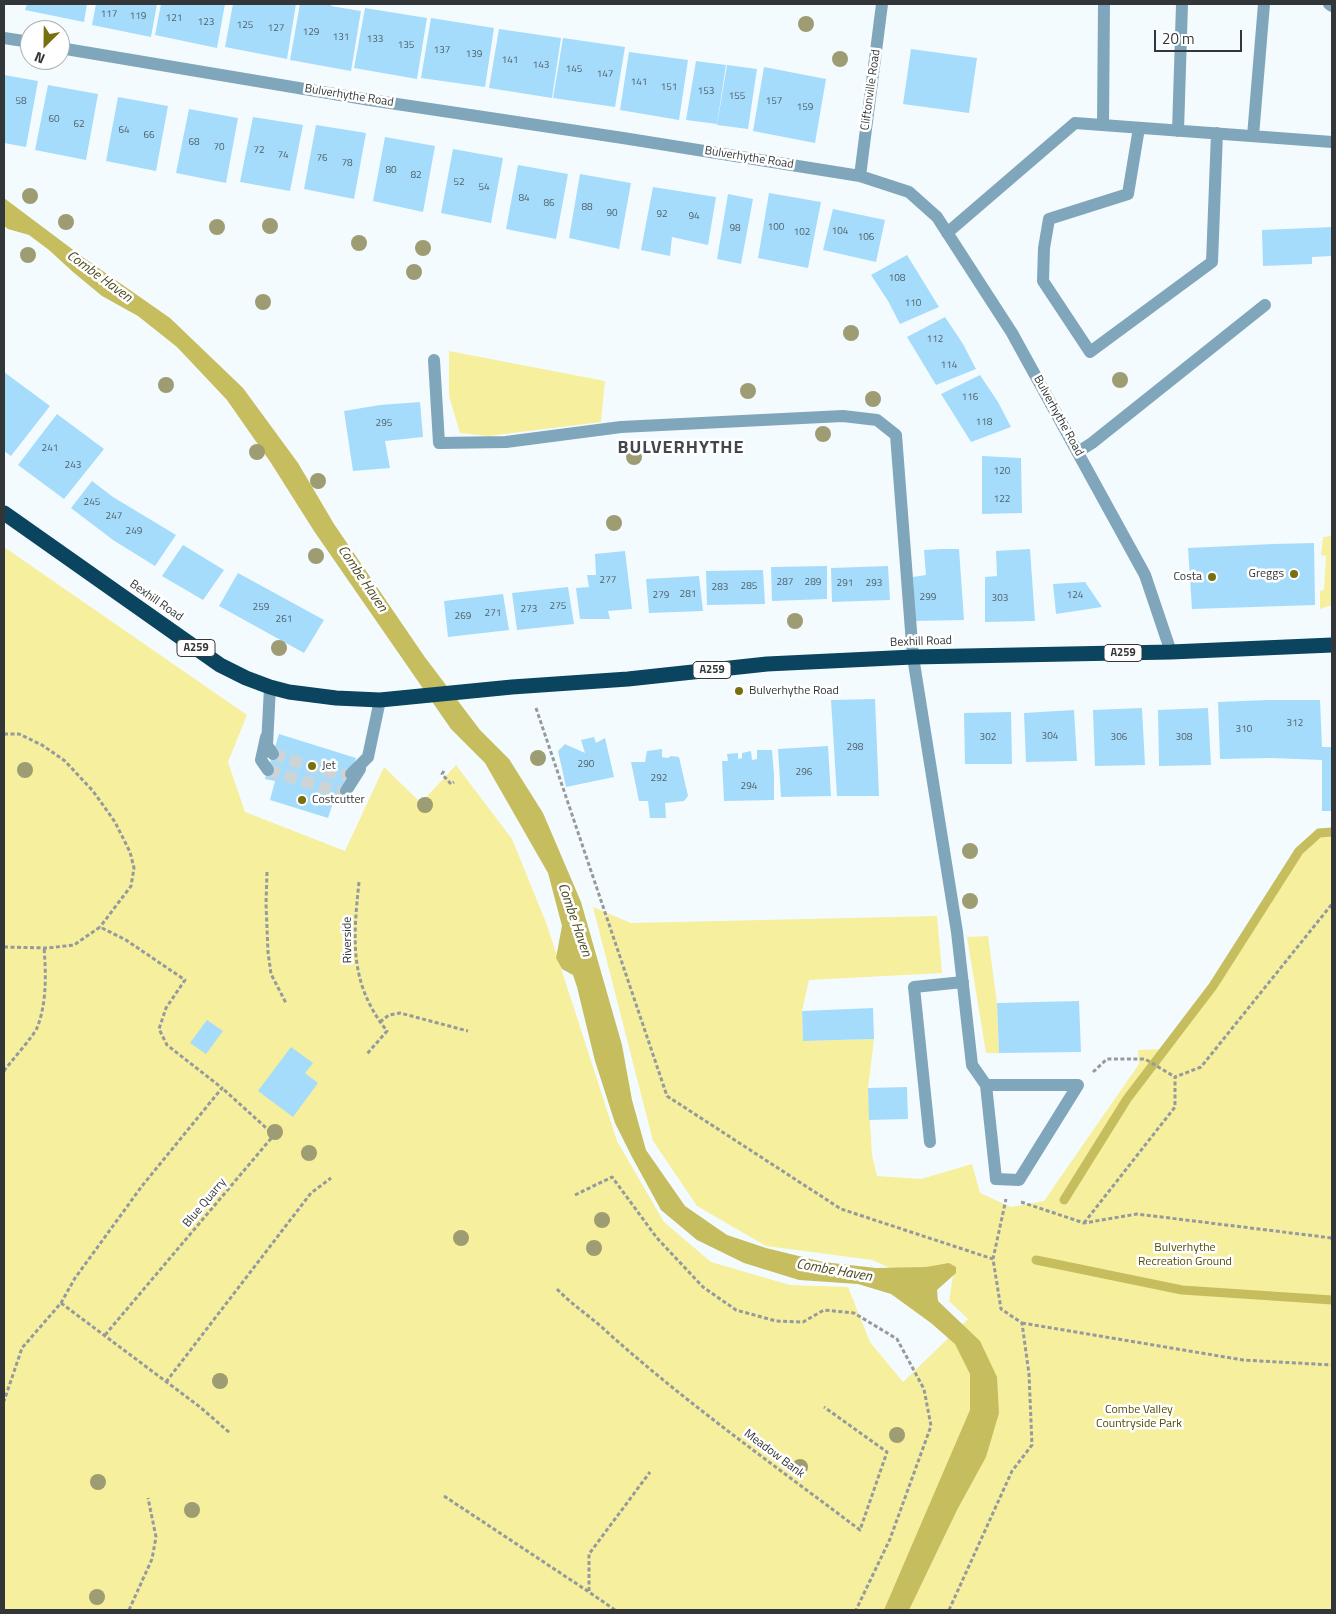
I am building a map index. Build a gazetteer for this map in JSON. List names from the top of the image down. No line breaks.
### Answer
{"streets":{"highway":["Bexhill Road","A259"],"street":["Cliftonville Road","Bulverhythe Road"],"path":["Riverside","Blue Quarry","Meadow Bank"]},"crossings":[["Cliftonville Road","Bulverhythe Road"],["Bulverhythe Road","Bexhill Road"]],"districts":["BULVERHYTHE"],"water":["Combe Haven"],"parks":["Bulverhythe Recreation Ground","Combe Valley Countryside Park"],"places":["Greggs","Costa","Bulverhythe Road","Jet","Costcutter"],"house_numbers":["117","119","121","123","125","127","129","131","133","135","137","139","141","143","145","147","141","151","153","155","58","157","159","60","62","64","66","68","70","72","74","76","78","80","82","52","54","84","86","88","90","92","94","100","98","104","102","106","108","110","112","114","116","118","295","241","243","120","122","245","247","249","277","287","289","291","293","285","283","281","279","124","299","303","275","259","273","271","269","261","312","310","304","302","306","308","298","290","296","292","294"],"scale_bar":"20 m","north":"bottom left"}
